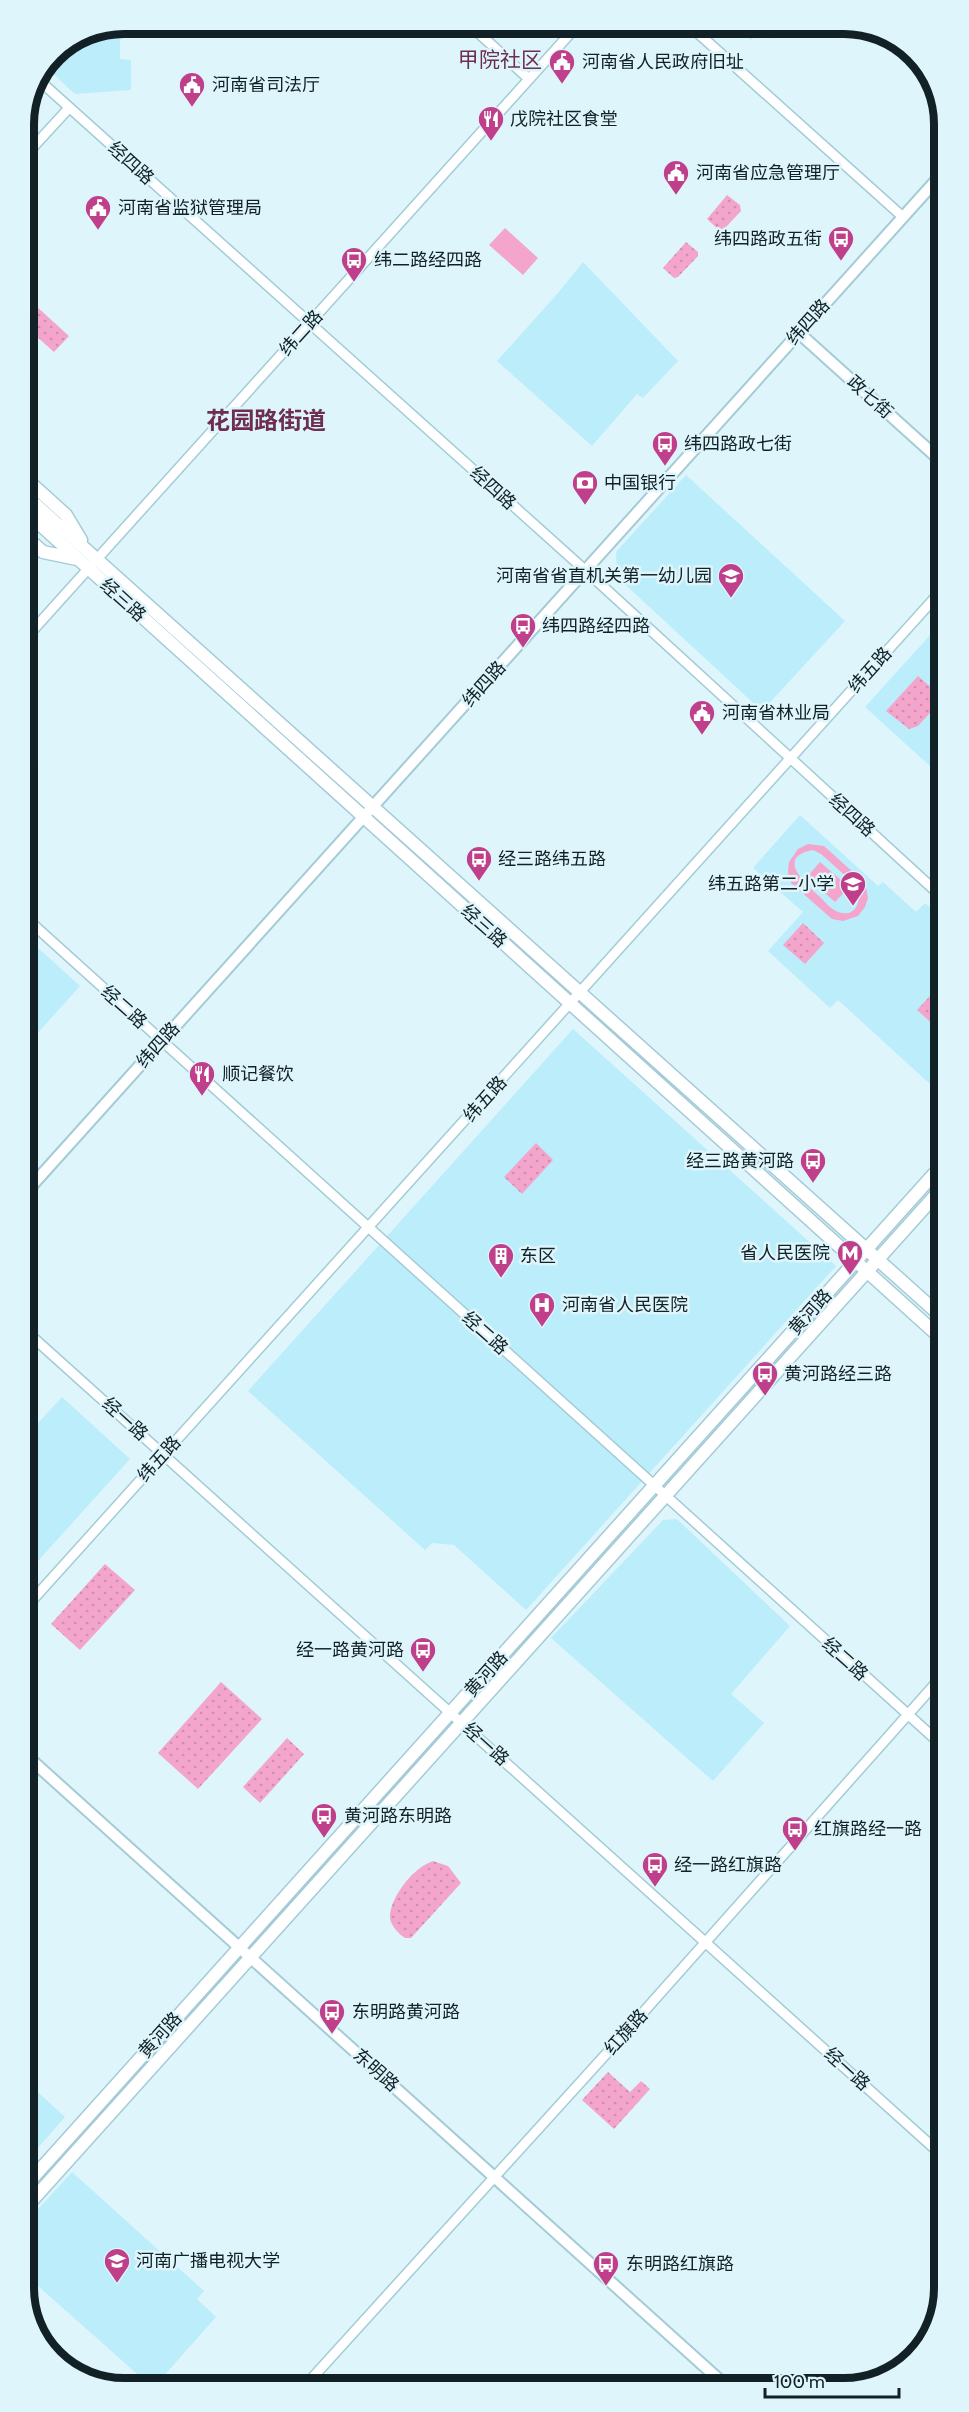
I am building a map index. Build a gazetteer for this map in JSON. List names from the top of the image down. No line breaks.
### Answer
{"streets":{"main road":["经三路","黄河路"],"street":["经四路","纬四路","纬二路","政七街","纬五路","经二路","经一路","红旗路","东明路"]},"crossings":[["经四路","纬四路"],["经四路","纬二路"],["经四路","纬五路"],["纬四路","政七街"],["纬四路","经三路"],["纬四路","经二路"],["纬二路","经三路"],["经三路","纬五路"],["经三路","黄河路"],["纬五路","经二路"],["纬五路","经一路"],["经二路","黄河路"],["经二路","红旗路"],["黄河路","经一路"],["黄河路","东明路"],["经一路","红旗路"],["红旗路","东明路"]],"districts":["甲院社区","花园路街道"],"places":{"public building":["河南省人民政府旧址","河南省司法厅","河南省应急管理厅","河南省监狱管理局","河南省林业局"],"restaurant":["戊院社区食堂","顺记餐饮"],"bus stop":["纬四路政五街","纬二路经四路","纬四路政七街","纬四路经四路","经三路纬五路","经三路黄河路","黄河路经三路","经一路黄河路","黄河路东明路","红旗路经一路","经一路红旗路","东明路黄河路","东明路红旗路"],"bank":["中国银行"],"school or university":["河南省省直机关第一幼儿园","纬五路第二小学","河南广播电视大学"],"metro station":["省人民医院"],"building":["东区"],"hospital":["河南省人民医院"]},"scale_bar":"100 m"}
